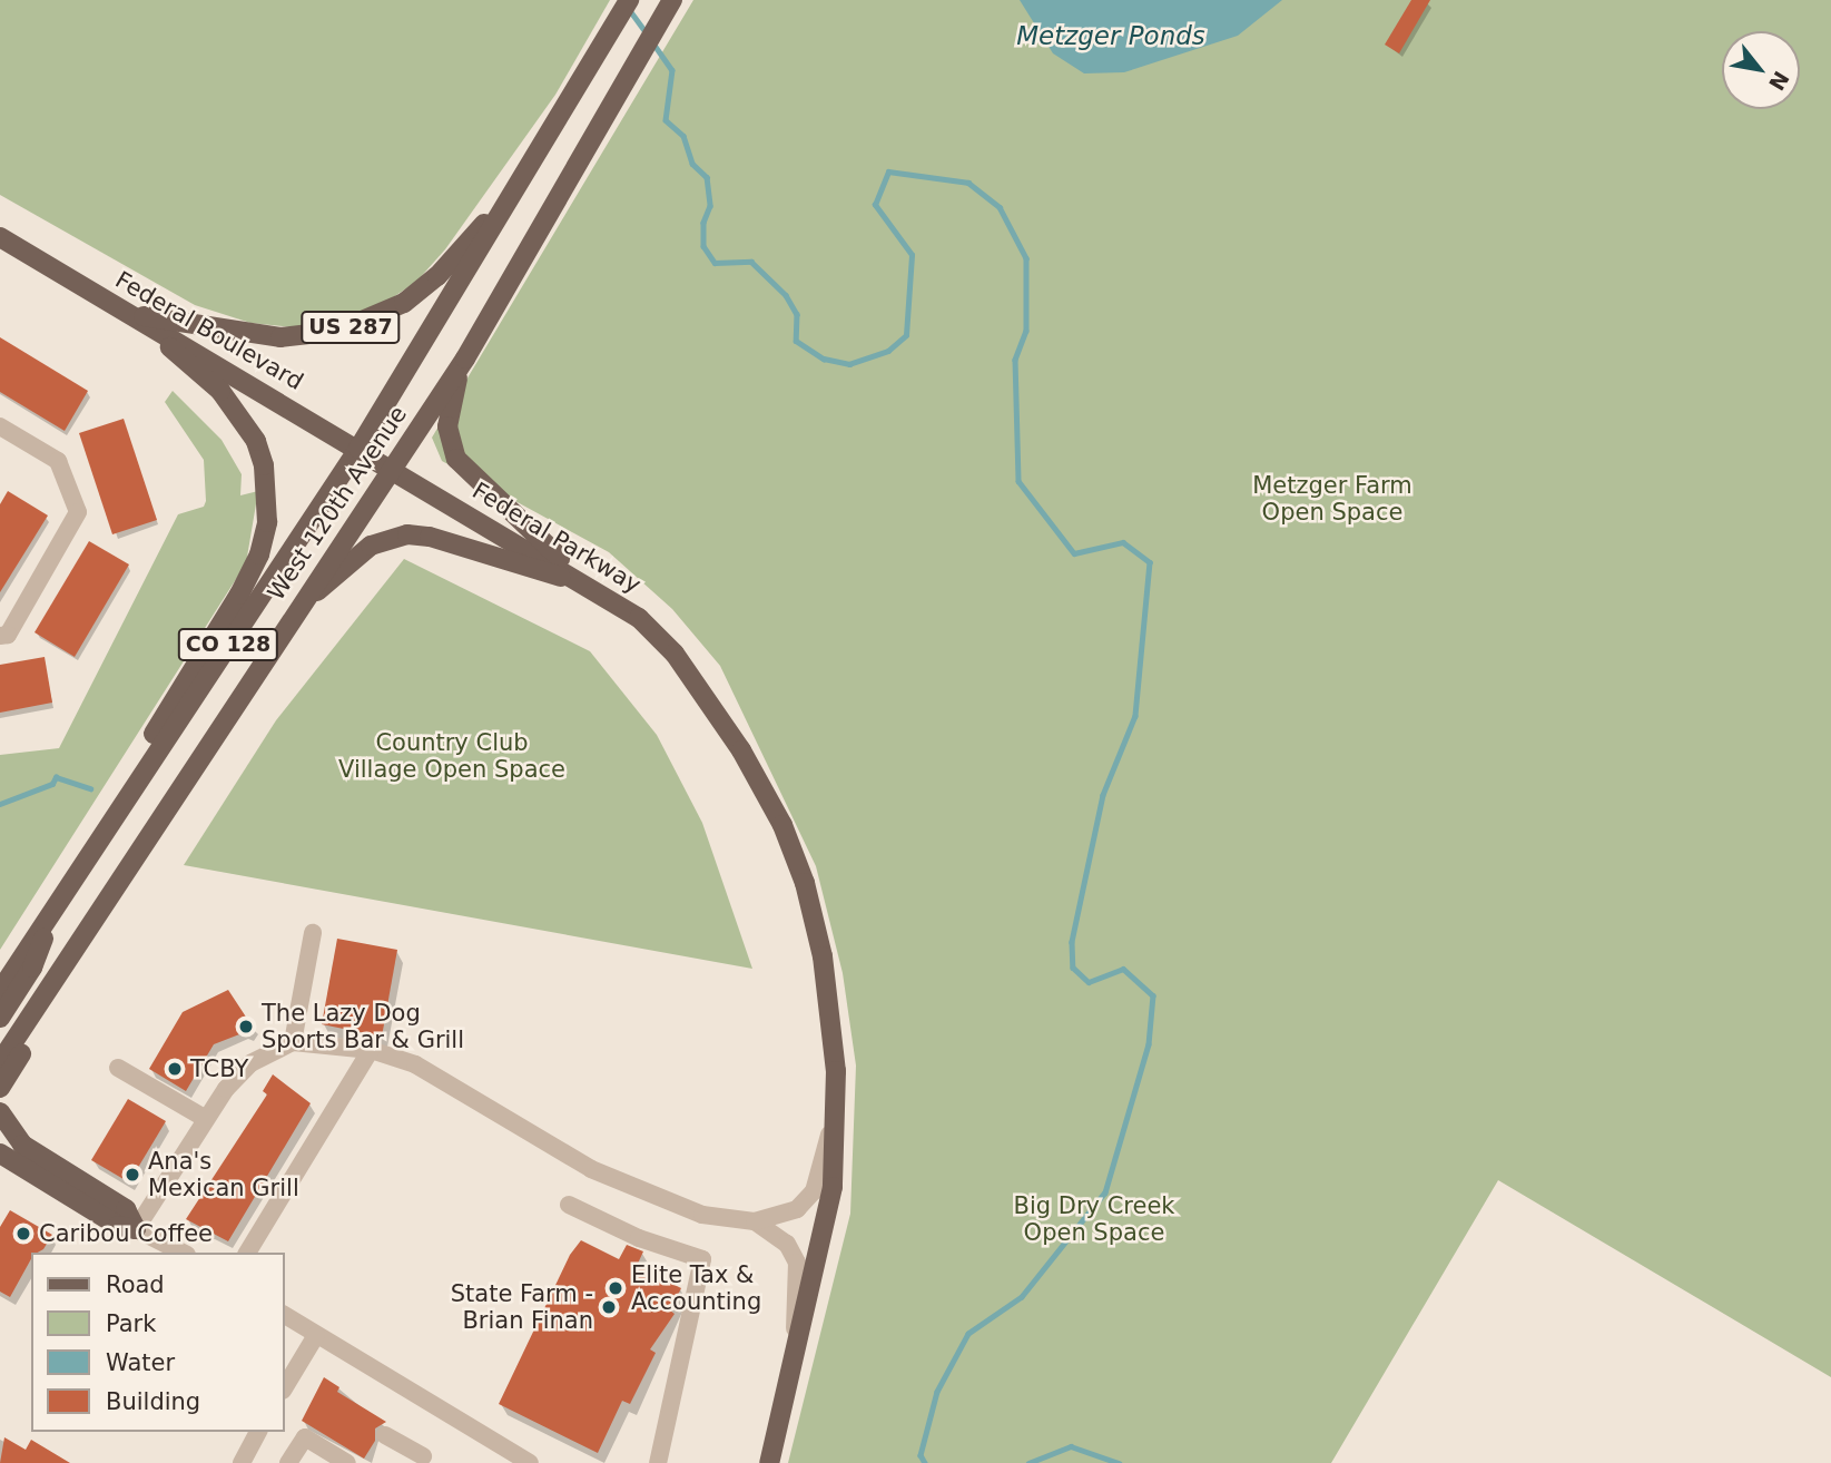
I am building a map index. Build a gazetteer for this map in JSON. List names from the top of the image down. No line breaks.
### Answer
{"streets":{"main road":["US 287","Federal Boulevard","West 120th Avenue","Federal Parkway","CO 128"]},"crossings":[["US 287","Federal Boulevard"],["US 287","West 120th Avenue"],["Federal Boulevard","West 120th Avenue"],["Federal Boulevard","Federal Parkway"],["West 120th Avenue","Federal Parkway"]],"water":["Metzger Ponds"],"parks":["Metzger Farm Open Space","Country Club Village Open Space","Big Dry Creek Open Space"],"places":["The Lazy Dog Sports Bar & Grill","TCBY","Ana's Mexican Grill","Caribou Coffee","Elite Tax & Accounting","State Farm - Brian Finan"],"legend":["Road","Park","Water","Building"],"north":"bottom right"}
